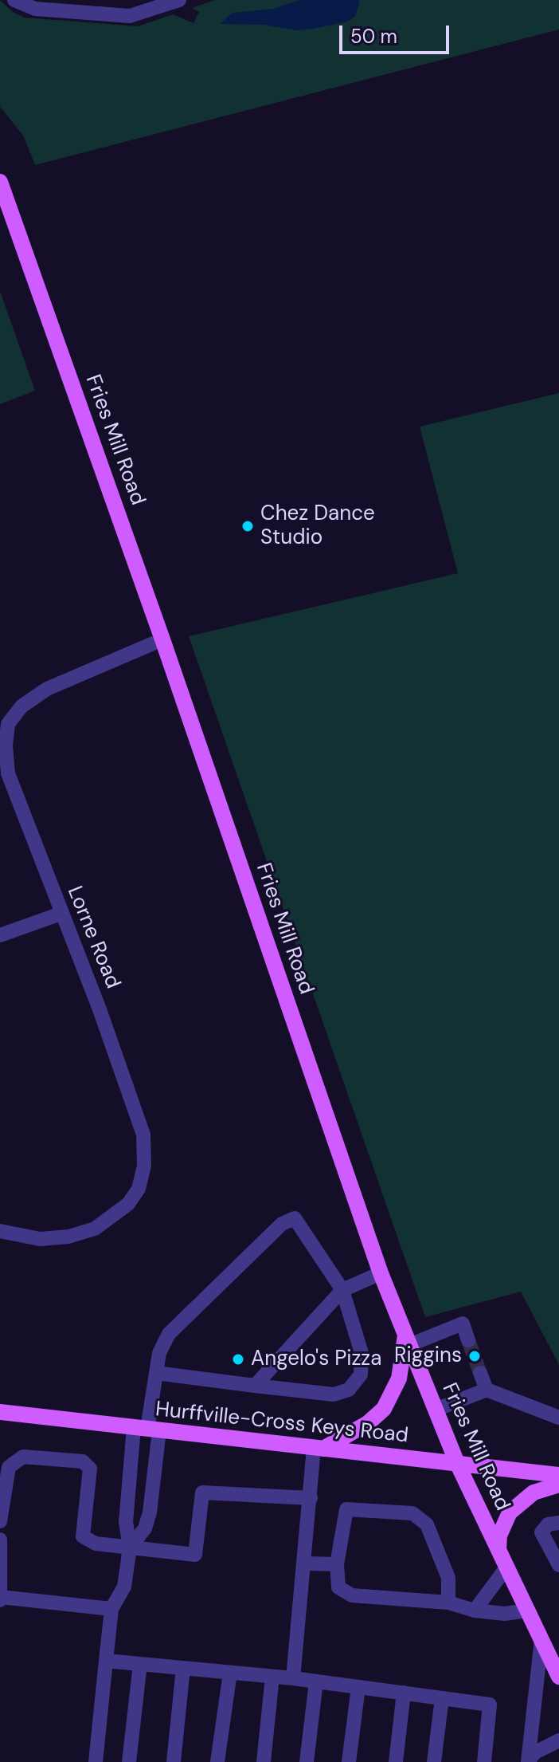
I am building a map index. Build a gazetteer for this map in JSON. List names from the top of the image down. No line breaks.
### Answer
{"streets":{"main road":["Fries Mill Road","Hurffville-Cross Keys Road"],"street":["Lorne Road"]},"crossings":[["Fries Mill Road","Lorne Road"],["Fries Mill Road","Hurffville-Cross Keys Road"]],"places":["Chez Dance Studio","Riggins","Angelo's Pizza"],"scale_bar":"50 m"}
